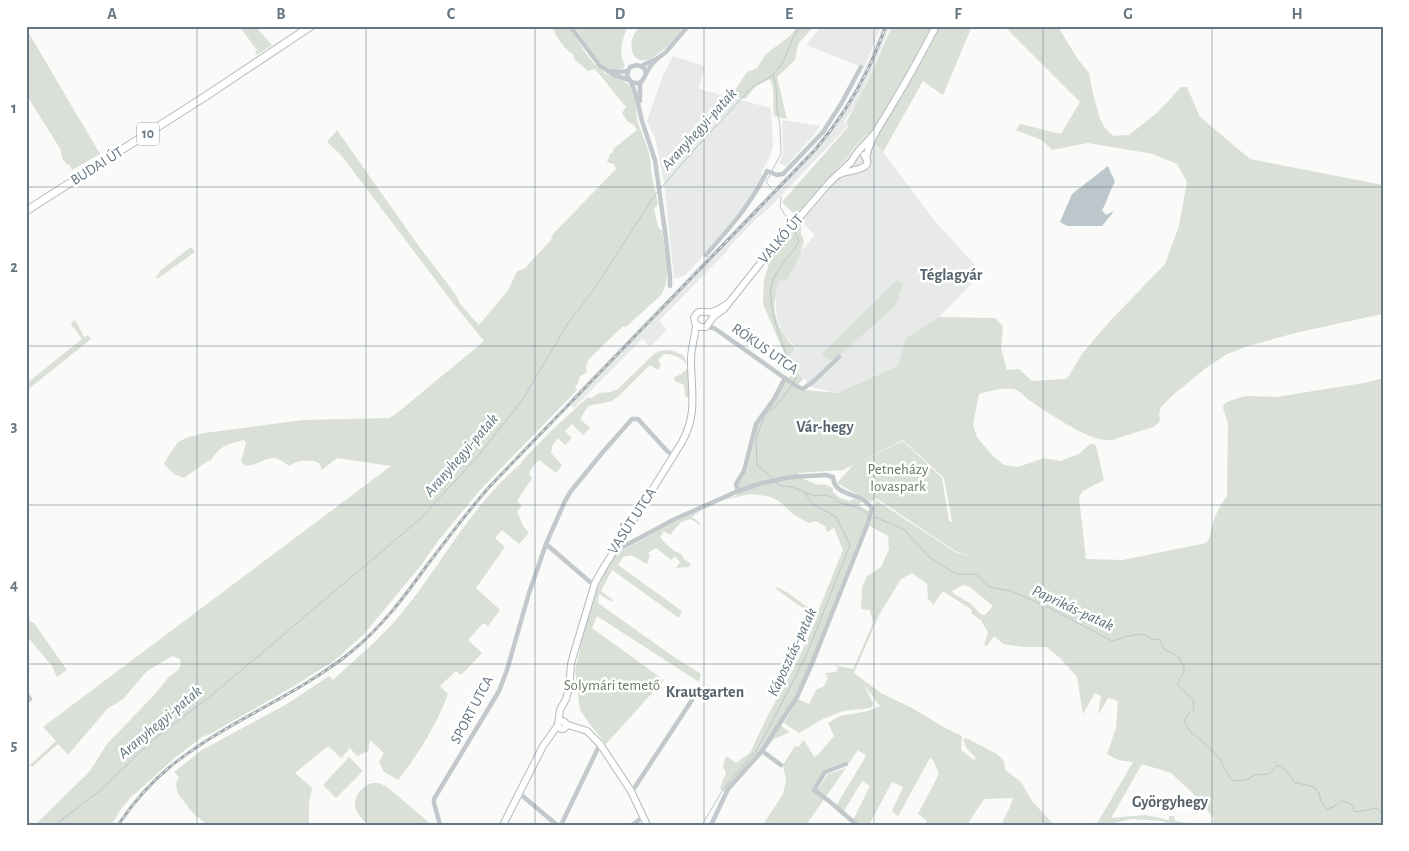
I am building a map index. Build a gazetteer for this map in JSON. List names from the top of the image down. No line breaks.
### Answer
{"streets":{"main road":["10","BUDAI ÚT"],"street":["VALKÓ ÚT","RÓKUS UTCA","VASÚT UTCA","SPORT UTCA"]},"crossings":[["VALKÓ ÚT","RÓKUS UTCA"],["VALKÓ ÚT","VASÚT UTCA"],["RÓKUS UTCA","VASÚT UTCA"],["VASÚT UTCA","SPORT UTCA"]],"districts":["Téglagyár","Vár-hegy","Krautgarten","Györgyhegy"],"water":["Aranyhegyi-patak","Paprikás-patak","Káposztás-patak"],"parks":["Petneházy lovaspark","Solymári temető"],"grid":{"columns":["A","B","C","D","E","F","G","H"],"rows":["1","2","3","4","5"]}}
